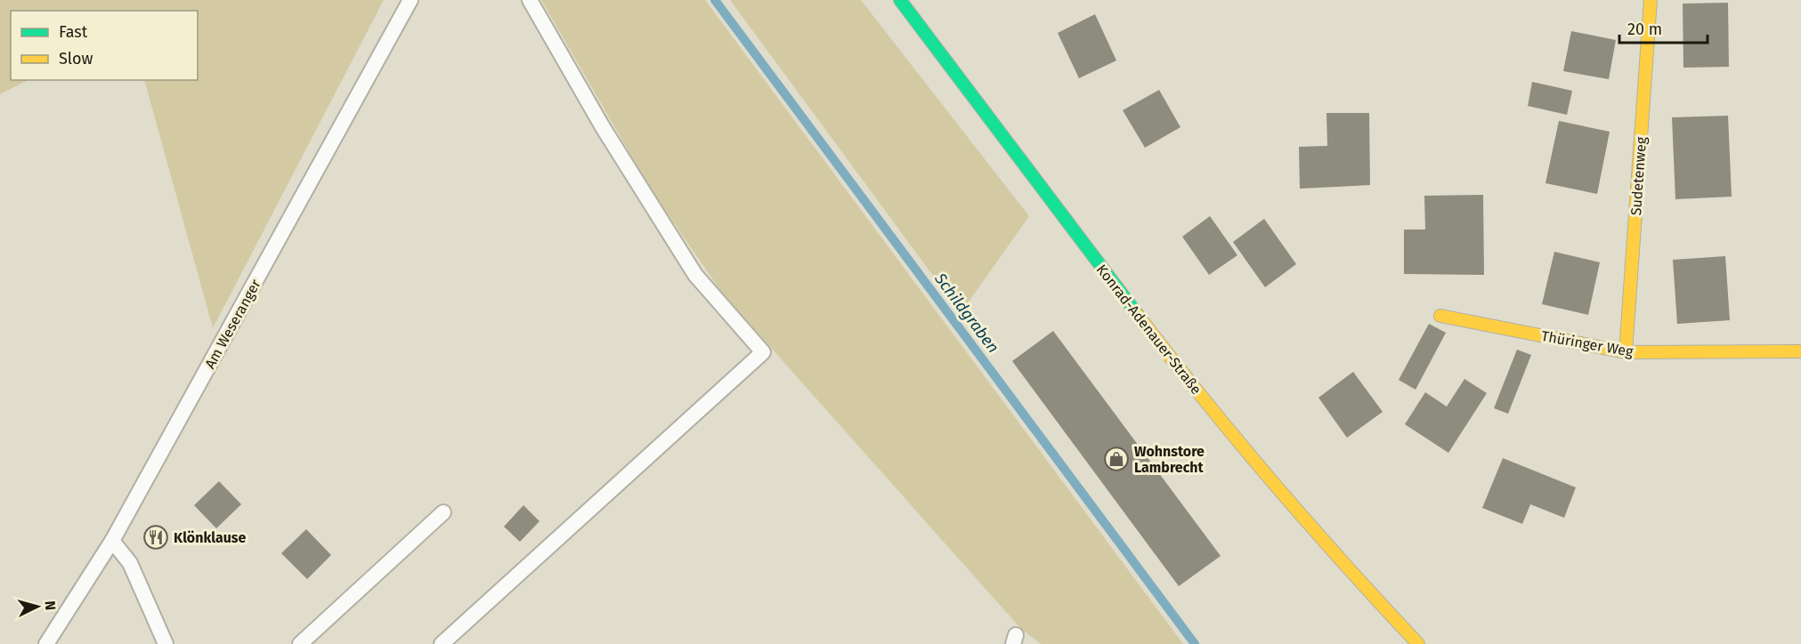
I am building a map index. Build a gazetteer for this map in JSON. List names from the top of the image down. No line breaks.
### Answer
{"streets":{"main road":["Sudetenweg","Konrad-Adenauer-Straße","Thüringer Weg"],"lane":["Am Weseranger"]},"crossings":[["Sudetenweg","Thüringer Weg"]],"water":["Schildgraben"],"places":{"shop":["Wohnstore Lambrecht"],"restaurant":["Klönklause"]},"legend":["Fast","Slow"],"scale_bar":"20 m","north":"right"}
